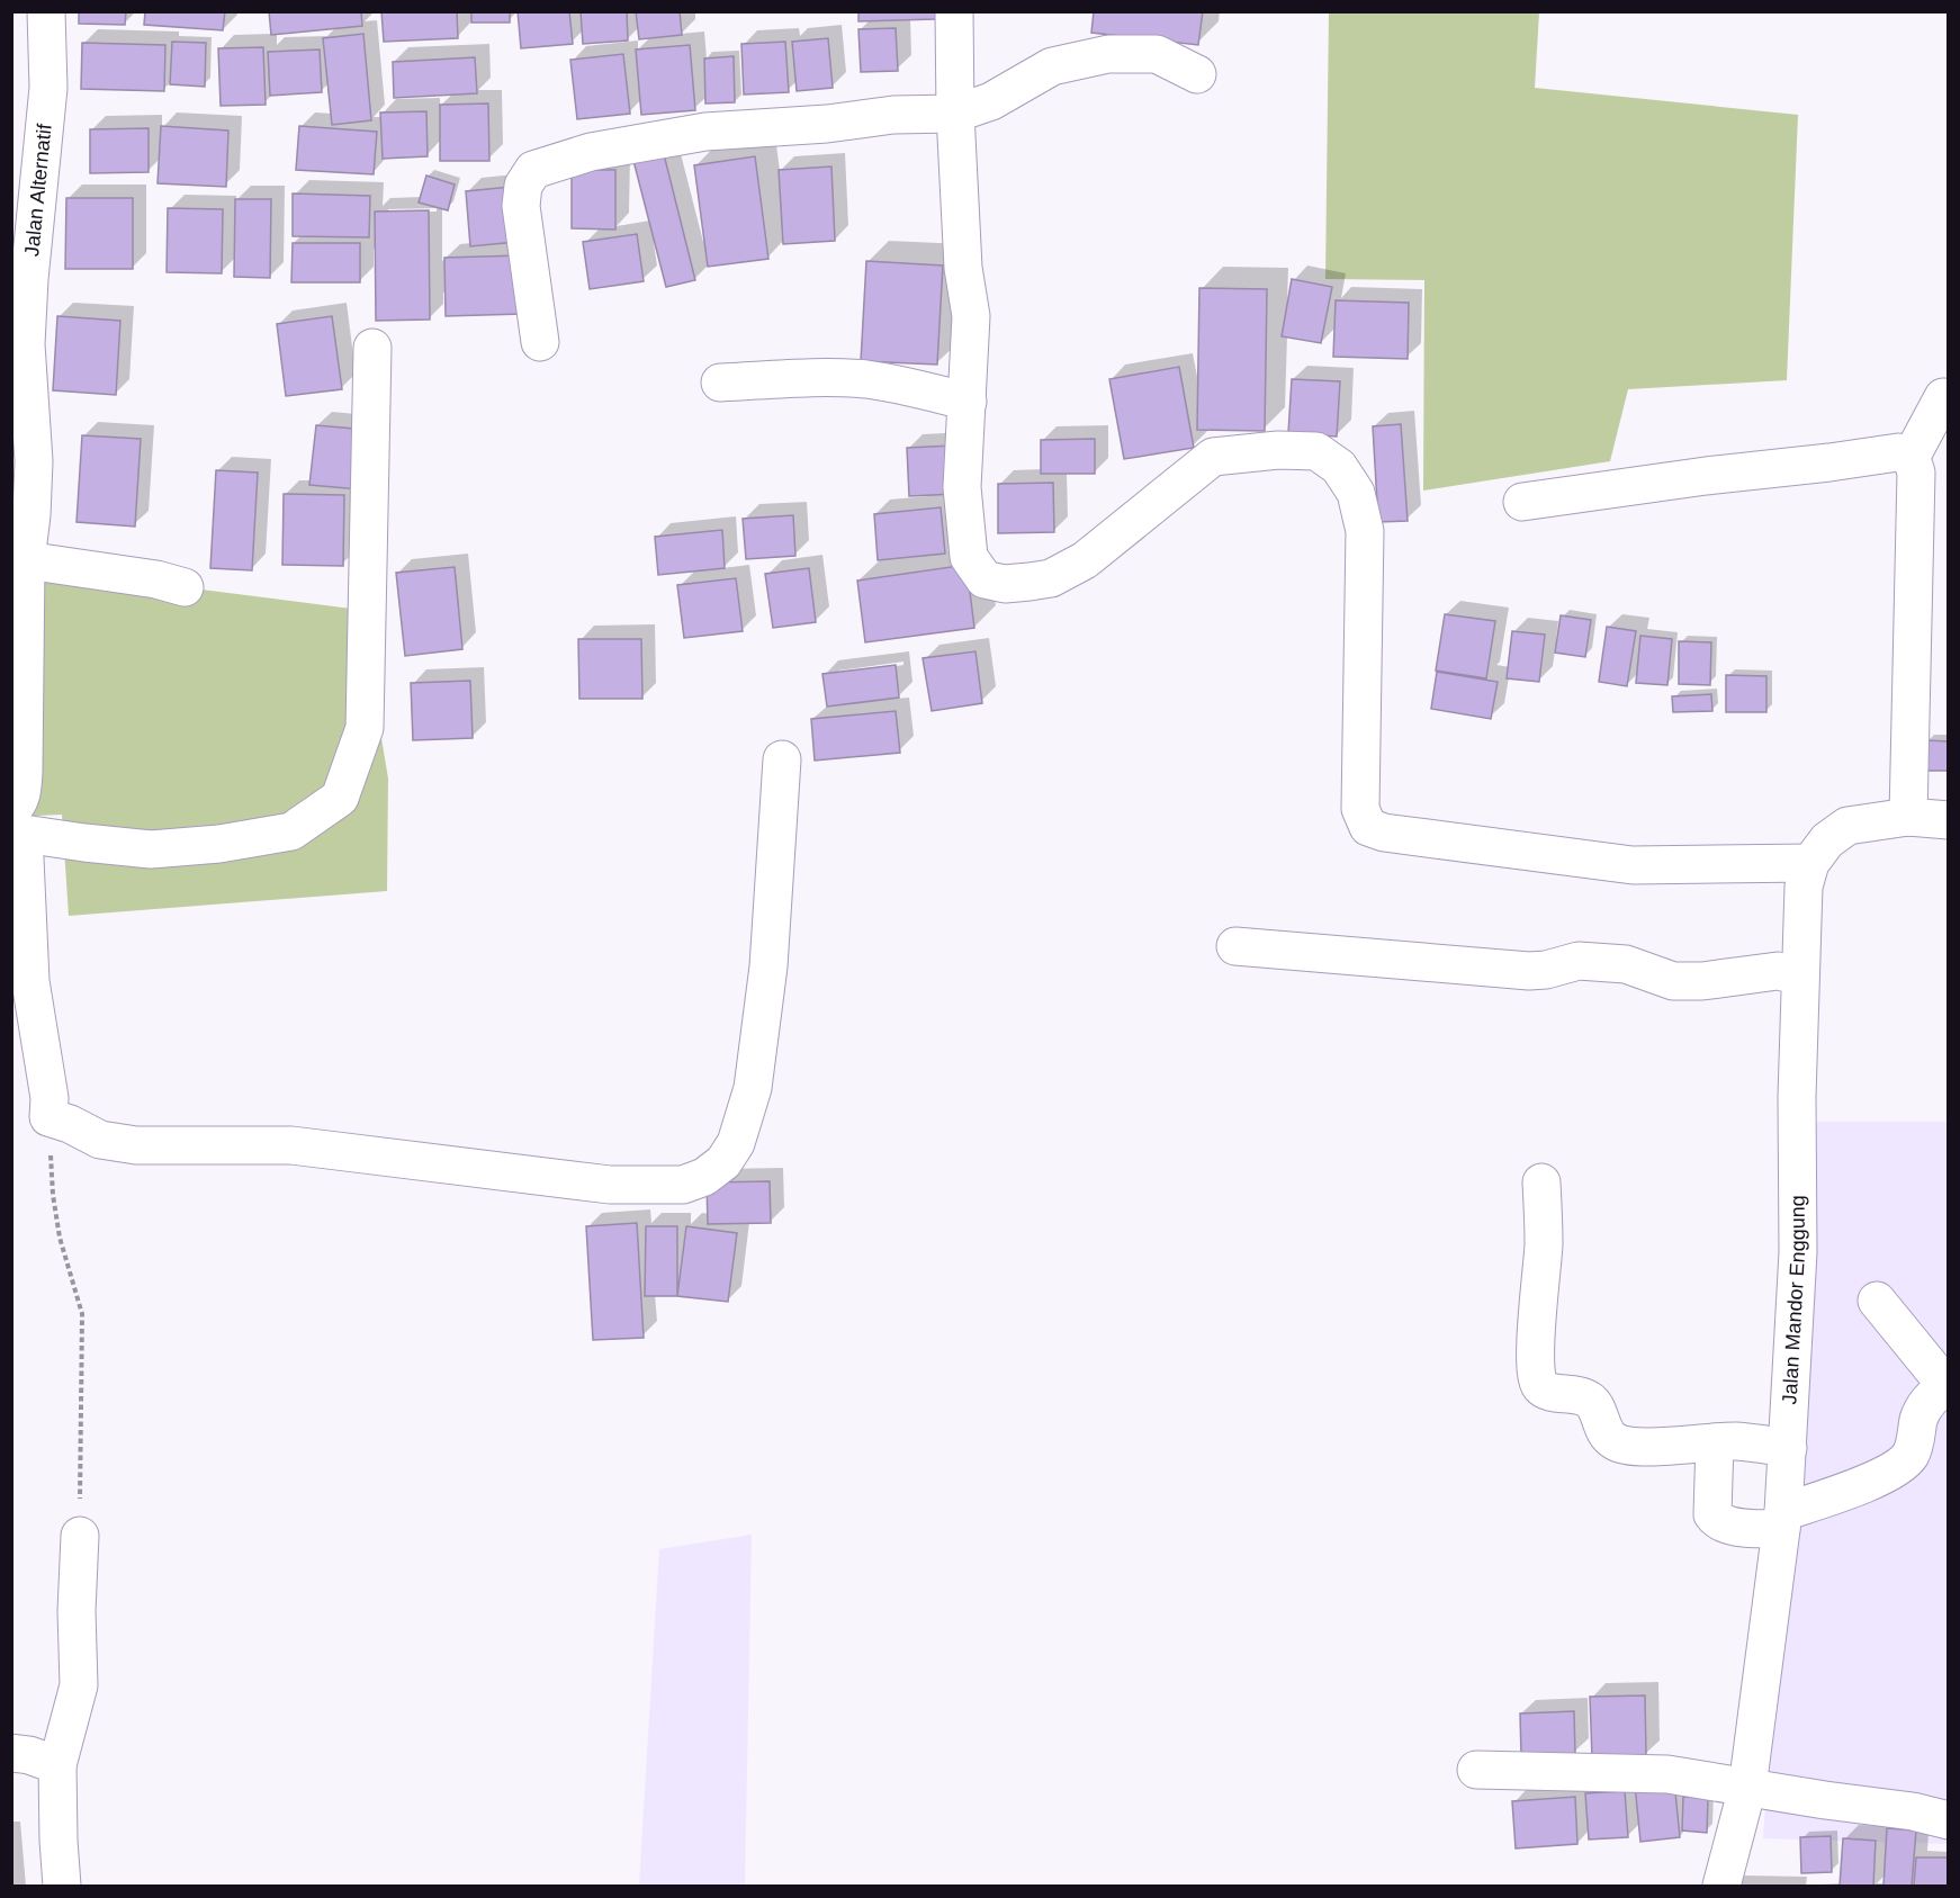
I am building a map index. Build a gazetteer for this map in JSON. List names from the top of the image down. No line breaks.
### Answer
{"streets":{"street":["Jalan Alternatif","Jalan Mandor Enggung"]}}
